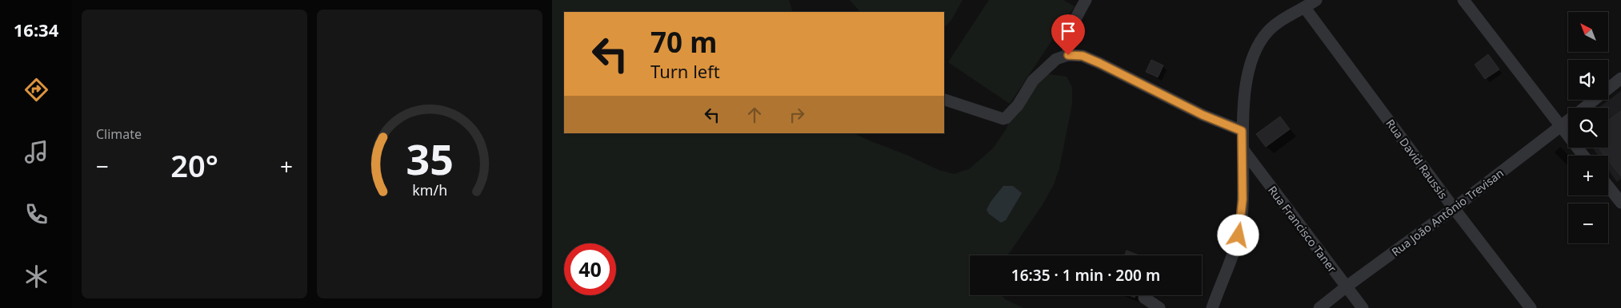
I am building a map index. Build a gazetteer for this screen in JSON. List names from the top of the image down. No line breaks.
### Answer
{"streets":{"street":["Rua David Raussis","Rua João Antônio Trevisan","Rua Francisco Taner"]},"crossings":[["Rua David Raussis","Rua João Antônio Trevisan"],["Rua João Antônio Trevisan","Rua Francisco Taner"]],"north":"top left","page":{"tabs":"16:34","tile":"Climate","map_buttons":["+","−"],"turn":["70 m","Turn left"],"heat":["−","20°","+"],"limit":"40","trip":"16:35 · 1 min · 200 m","gauge":["35","km/h"]}}
